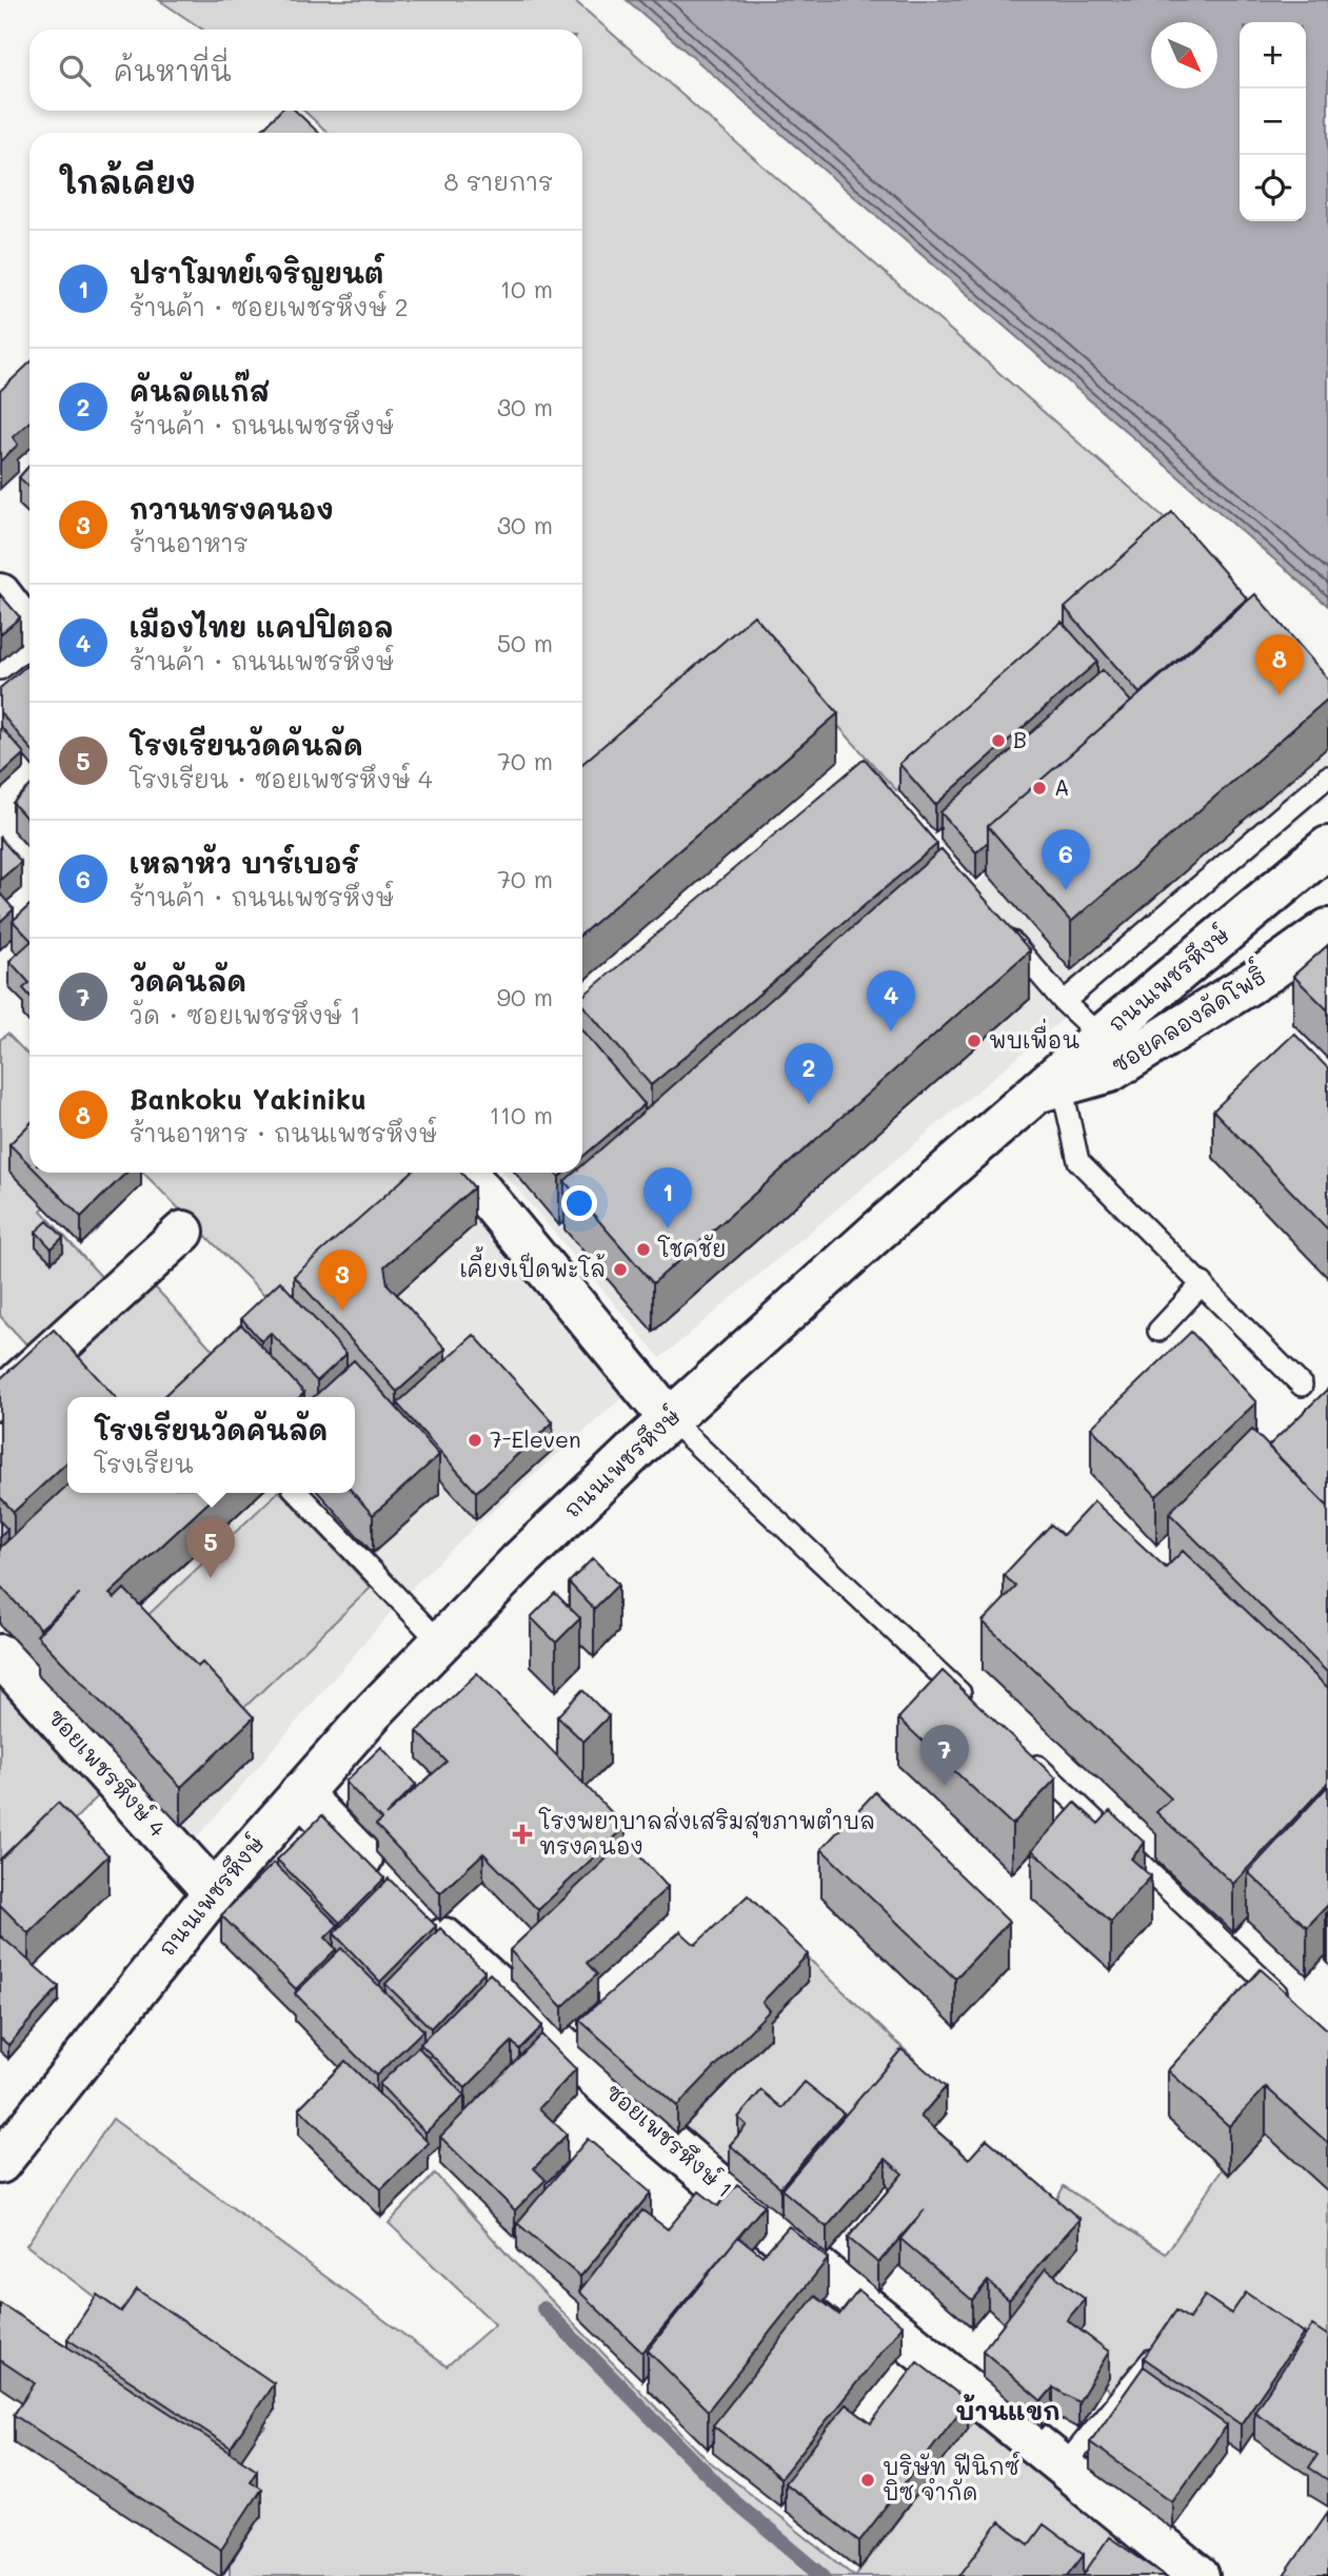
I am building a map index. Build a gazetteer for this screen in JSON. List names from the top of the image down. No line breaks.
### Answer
{"streets":{"street":["ถนนเพชรหึงษ์","ซอยคลองลัดโพธิ์","ซอยเพชรหึงษ์ 4","ซอยเพชรหึงษ์ 1"]},"crossings":[["ถนนเพชรหึงษ์","ซอยคลองลัดโพธิ์"],["ถนนเพชรหึงษ์","ซอยเพชรหึงษ์ 4"]],"districts":["บ้านแขก"],"places":{"other":["B","A","พบเพื่อน","โชคชัย","เคี้ยงเป็ดพะโล้","7-Eleven","บริษัท ฟีนิกซ์ บิซ จำกัด"],"health":["โรงพยาบาลส่งเสริมสุขภาพตำบล ทรงคนอง"]},"north":"bottom right","page":{"map_buttons":["+","−"],"search":"ค้นหาที่นี่","heading":["ใกล้เคียง","8 รายการ"],"list":[{"mark":"1","name":"ปราโมทย์เจริญยนต์","note":"ร้านค้า · ซอยเพชรหึงษ์ 2","value":"10 m"},{"mark":"2","name":"คันลัดแก๊ส","note":"ร้านค้า · ถนนเพชรหึงษ์","value":"30 m"},{"mark":"3","name":"กวานทรงคนอง","note":"ร้านอาหาร","value":"30 m"},{"mark":"4","name":"เมืองไทย แคปปิตอล","note":"ร้านค้า · ถนนเพชรหึงษ์","value":"50 m"},{"mark":"5","name":"โรงเรียนวัดคันลัด","note":"โรงเรียน · ซอยเพชรหึงษ์ 4","value":"70 m"},{"mark":"6","name":"เหลาหัว บาร์เบอร์","note":"ร้านค้า · ถนนเพชรหึงษ์","value":"70 m"},{"mark":"7","name":"วัดคันลัด","note":"วัด · ซอยเพชรหึงษ์ 1","value":"90 m"},{"mark":"8","name":"Bankoku Yakiniku","note":"ร้านอาหาร · ถนนเพชรหึงษ์","value":"110 m"}],"pins":["8","6","4","2","1","3","5","7"],"popup":["โรงเรียนวัดคันลัด","โรงเรียน"]}}
